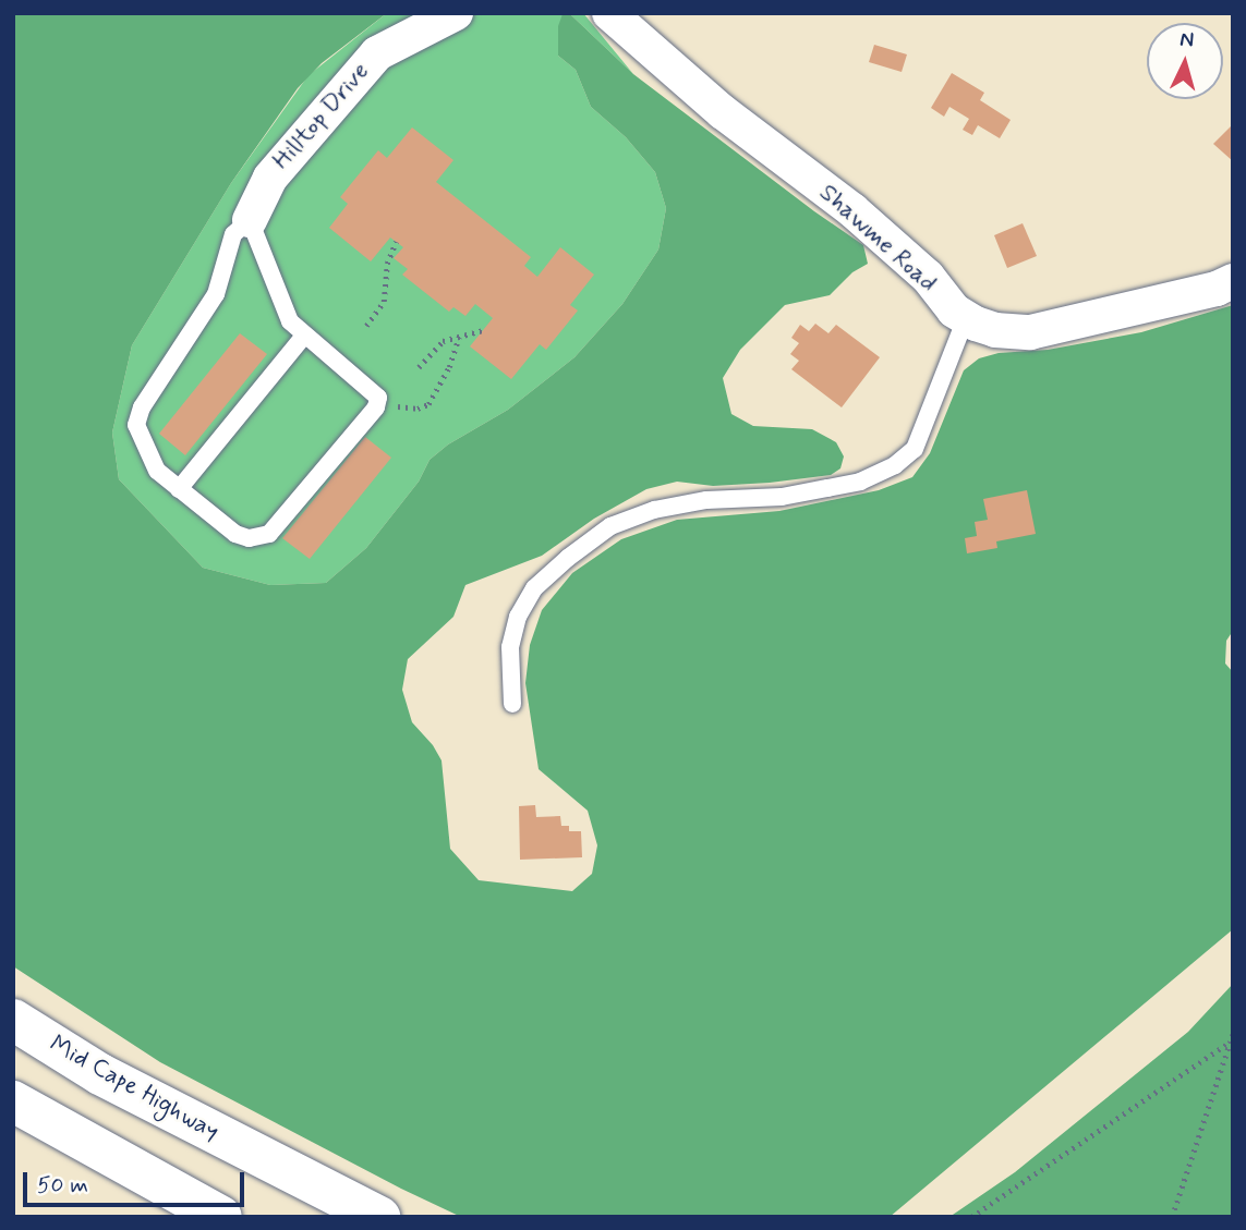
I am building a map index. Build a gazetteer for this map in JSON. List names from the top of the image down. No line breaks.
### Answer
{"streets":{"highway":["Mid Cape Highway"],"street":["Hilltop Drive","Shawme Road"]},"scale_bar":"50 m","north":"top"}
